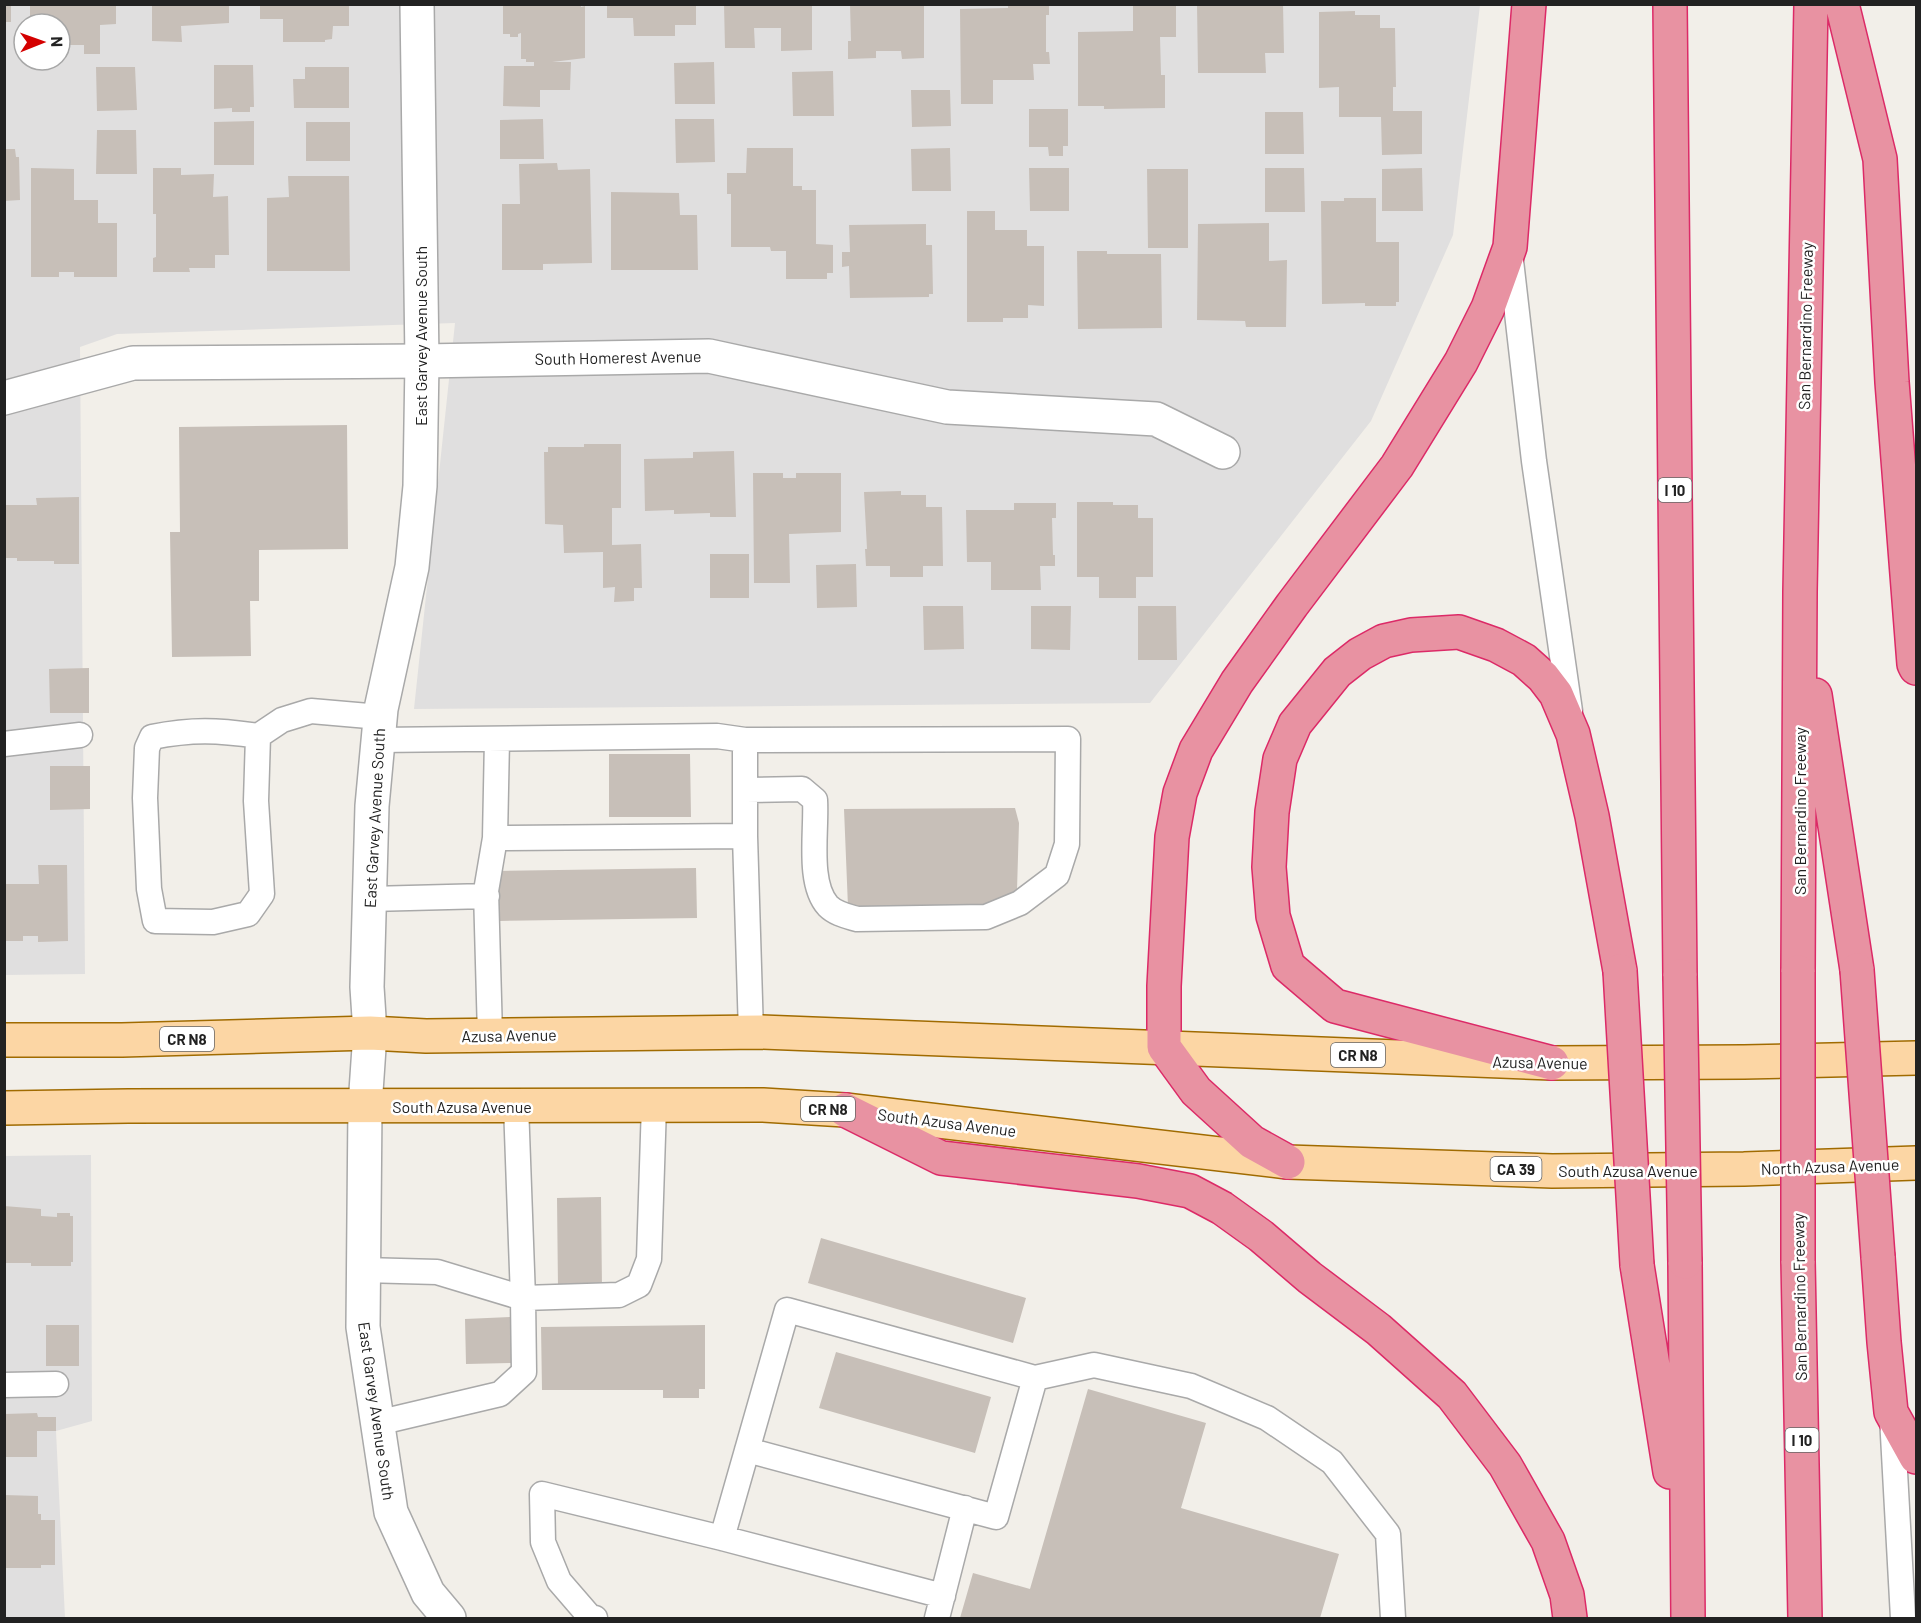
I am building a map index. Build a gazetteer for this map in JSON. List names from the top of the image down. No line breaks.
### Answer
{"streets":{"highway":["San Bernardino Freeway","I 10"],"main road":["Azusa Avenue","CR N8","South Azusa Avenue","North Azusa Avenue","CA 39"],"street":["East Garvey Avenue South","South Homerest Avenue"]},"crossings":[["East Garvey Avenue South","South Homerest Avenue"],["East Garvey Avenue South","Azusa Avenue"],["East Garvey Avenue South","CR N8"],["East Garvey Avenue South","South Azusa Avenue"],["Azusa Avenue","CR N8"],["South Azusa Avenue","North Azusa Avenue"]],"north":"right"}
